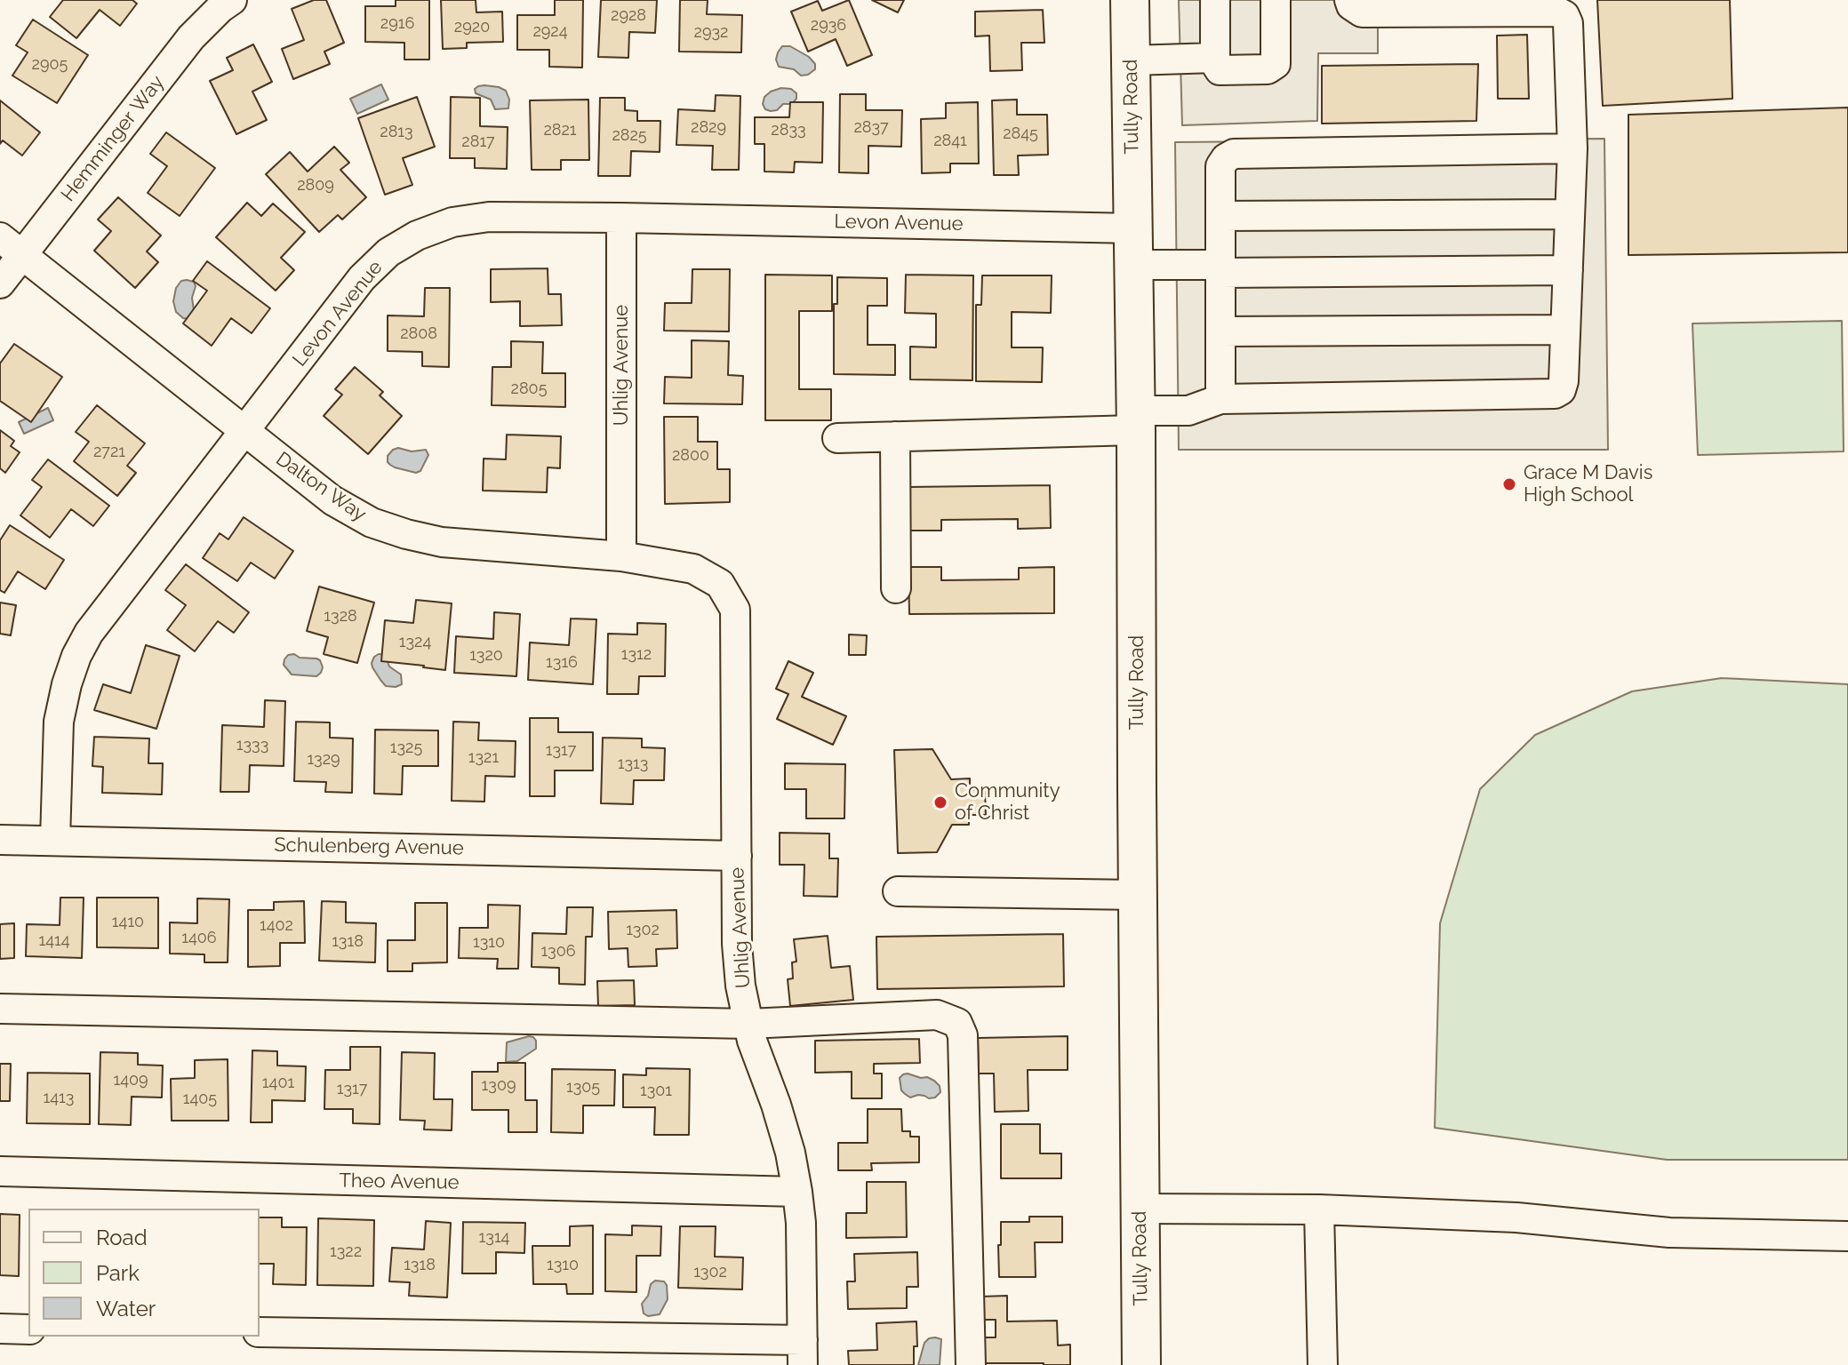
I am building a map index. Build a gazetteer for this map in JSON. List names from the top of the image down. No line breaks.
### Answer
{"streets":{"main road":["Tully Road"],"street":["Hemminger Way","Levon Avenue","Uhlig Avenue","Dalton Way","Schulenberg Avenue","Theo Avenue"]},"crossings":[["Tully Road","Levon Avenue"],["Hemminger Way","Dalton Way"],["Levon Avenue","Uhlig Avenue"],["Levon Avenue","Dalton Way"],["Levon Avenue","Schulenberg Avenue"],["Uhlig Avenue","Dalton Way"],["Uhlig Avenue","Schulenberg Avenue"],["Uhlig Avenue","Theo Avenue"]],"places":["Grace M Davis High School","Community of Christ"],"house_numbers":["2928","2916","2936","2920","2924","2932","2905","2829","2837","2821","2833","2813","2845","2825","2841","2817","2809","2808","2805","2721","2800","1328","1324","1312","1320","1316","1333","1325","1317","1321","1329","1313","1410","1402","1302","1406","1414","1318","1310","1306","1409","1401","1309","1305","1317","1301","1413","1405","1314","1322","1318","1310","1302"],"legend":["Road","Park","Water"]}
